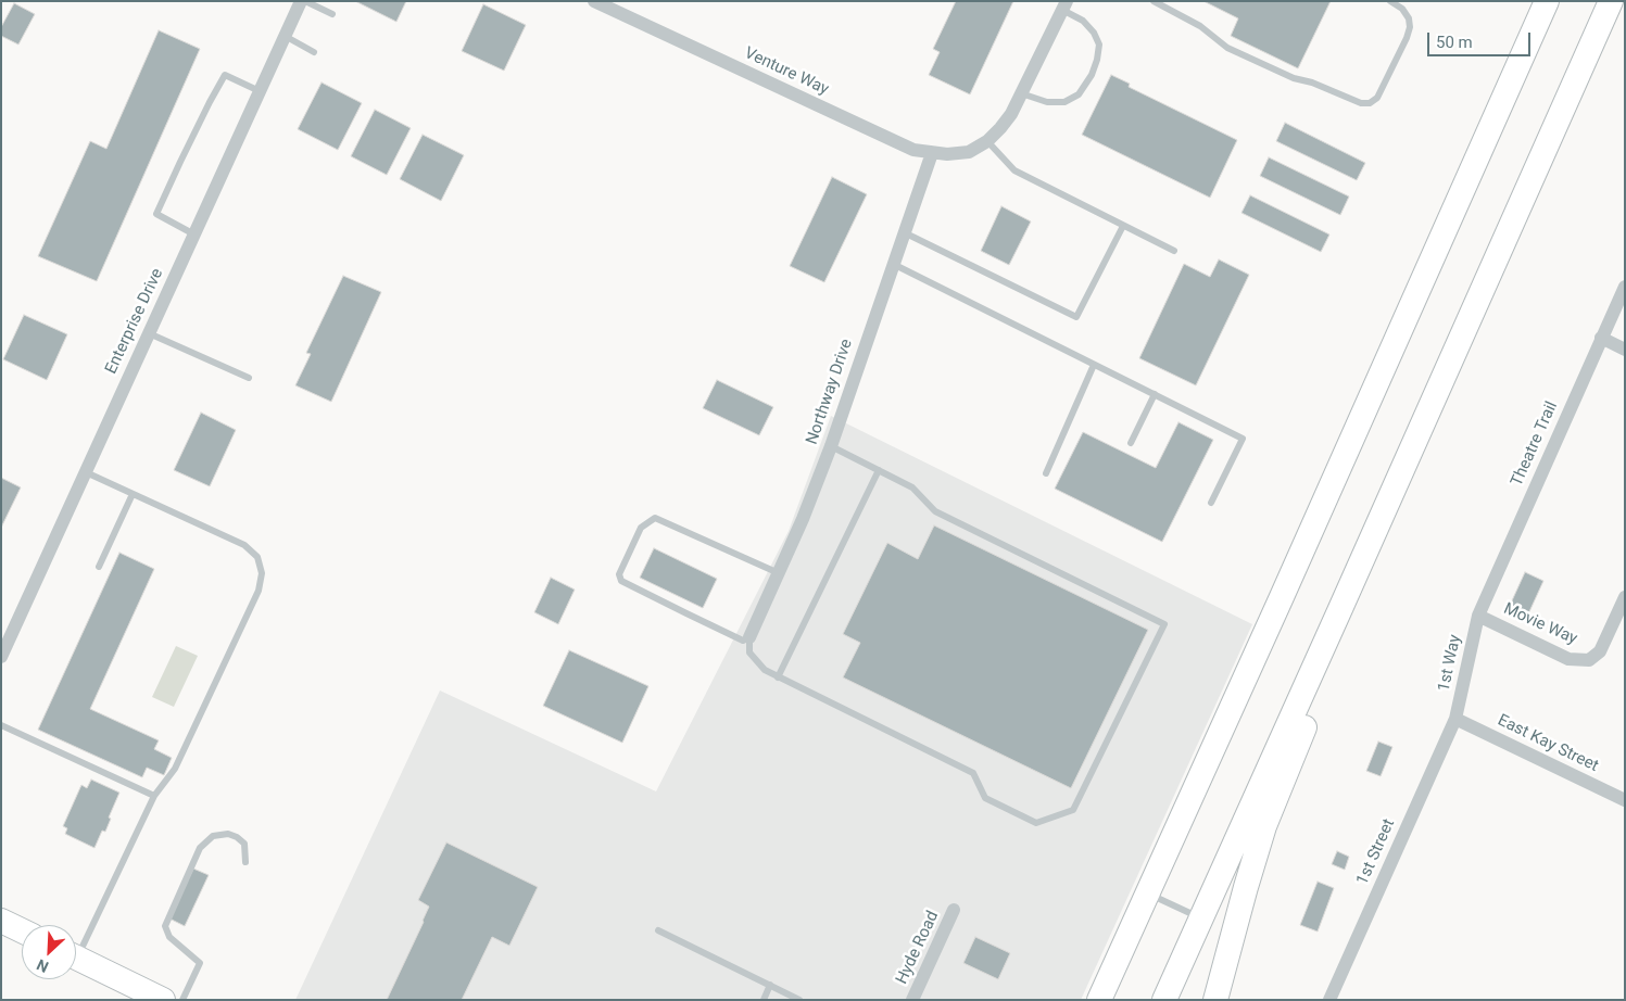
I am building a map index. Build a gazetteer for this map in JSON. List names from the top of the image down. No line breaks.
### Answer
{"streets":{"street":["Venture Way","Enterprise Drive","Northway Drive","Theatre Trail","Movie Way","1st Way","East Kay Street","1st Street","Hyde Road"]},"crossings":[["Venture Way","Northway Drive"],["Theatre Trail","Movie Way"],["Theatre Trail","1st Way"],["Movie Way","1st Way"],["1st Way","East Kay Street"],["1st Way","1st Street"],["East Kay Street","1st Street"]],"scale_bar":"50 m","north":"bottom left"}
